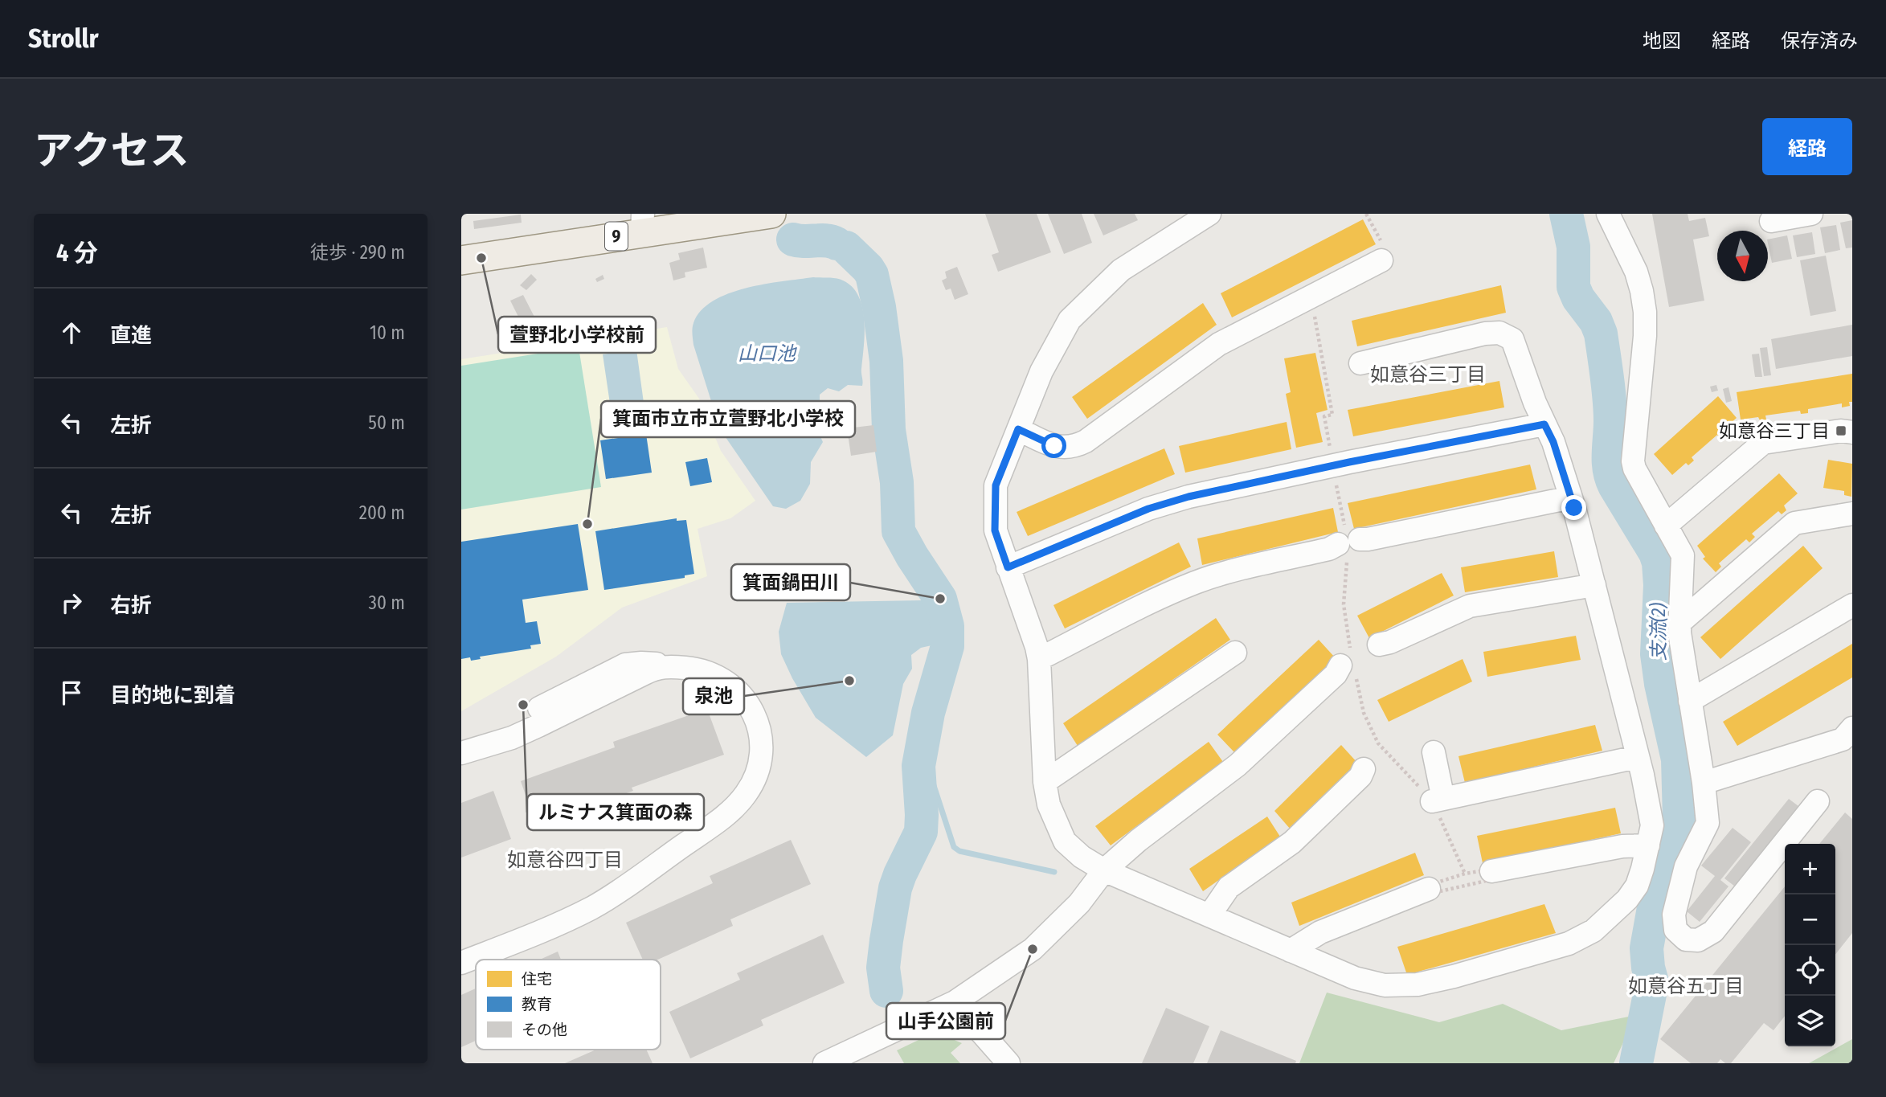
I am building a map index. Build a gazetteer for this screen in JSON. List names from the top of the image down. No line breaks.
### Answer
{"streets":{"main road":["9"]},"districts":["如意谷三丁目","如意谷四丁目","如意谷五丁目"],"water":["山口池","支流(2)"],"places":{"other":["萱野北小学校前","箕面市立市立萱野北小学校","箕面鍋田川","泉池","ルミナス箕面の森","山手公園前"],"transit":["如意谷三丁目"]},"legend":["住宅","教育","その他"],"north":"bottom","page":{"header":"Strollr","nav":["地図","経路","保存済み"],"title":"アクセス","buttons":"経路","heading":["4 分","徒歩 · 290 m"],"list":[["直進","10 m"],["左折","50 m"],["左折","200 m"],["右折","30 m"],"目的地に到着"],"map_buttons":["+","−"]}}
